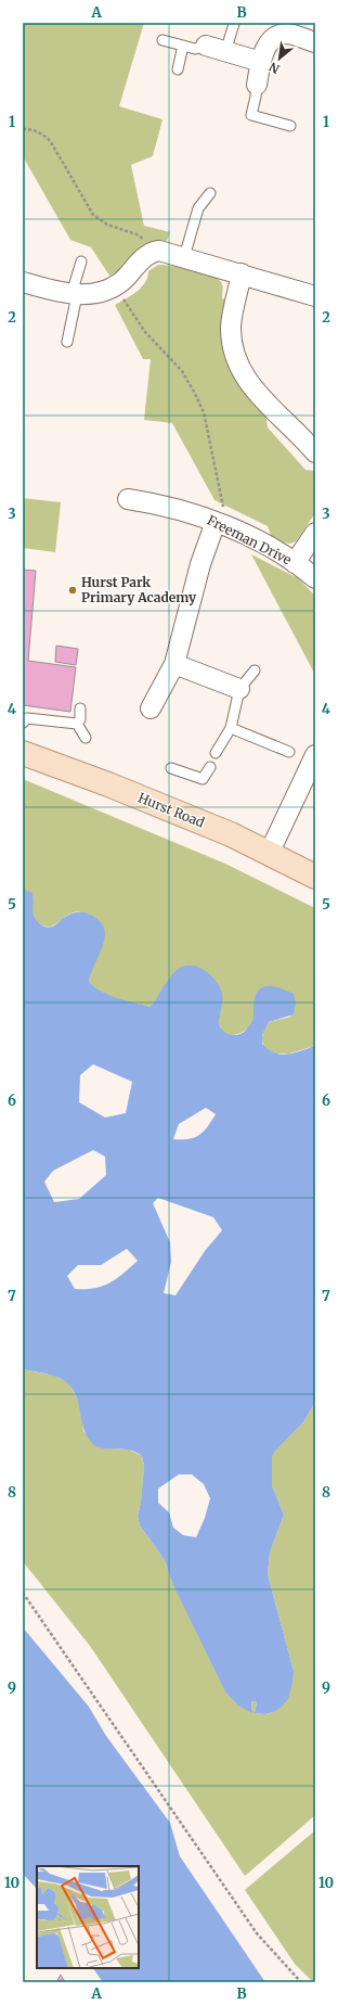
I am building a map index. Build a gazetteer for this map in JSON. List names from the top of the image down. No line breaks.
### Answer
{"streets":{"main road":["Hurst Road"],"street":["Freeman Drive"]},"places":["Hurst Park Primary Academy"],"north":"bottom left","grid":{"columns":["A","B"],"rows":["1","2","3","4","5","6","7","8","9","10"]}}
